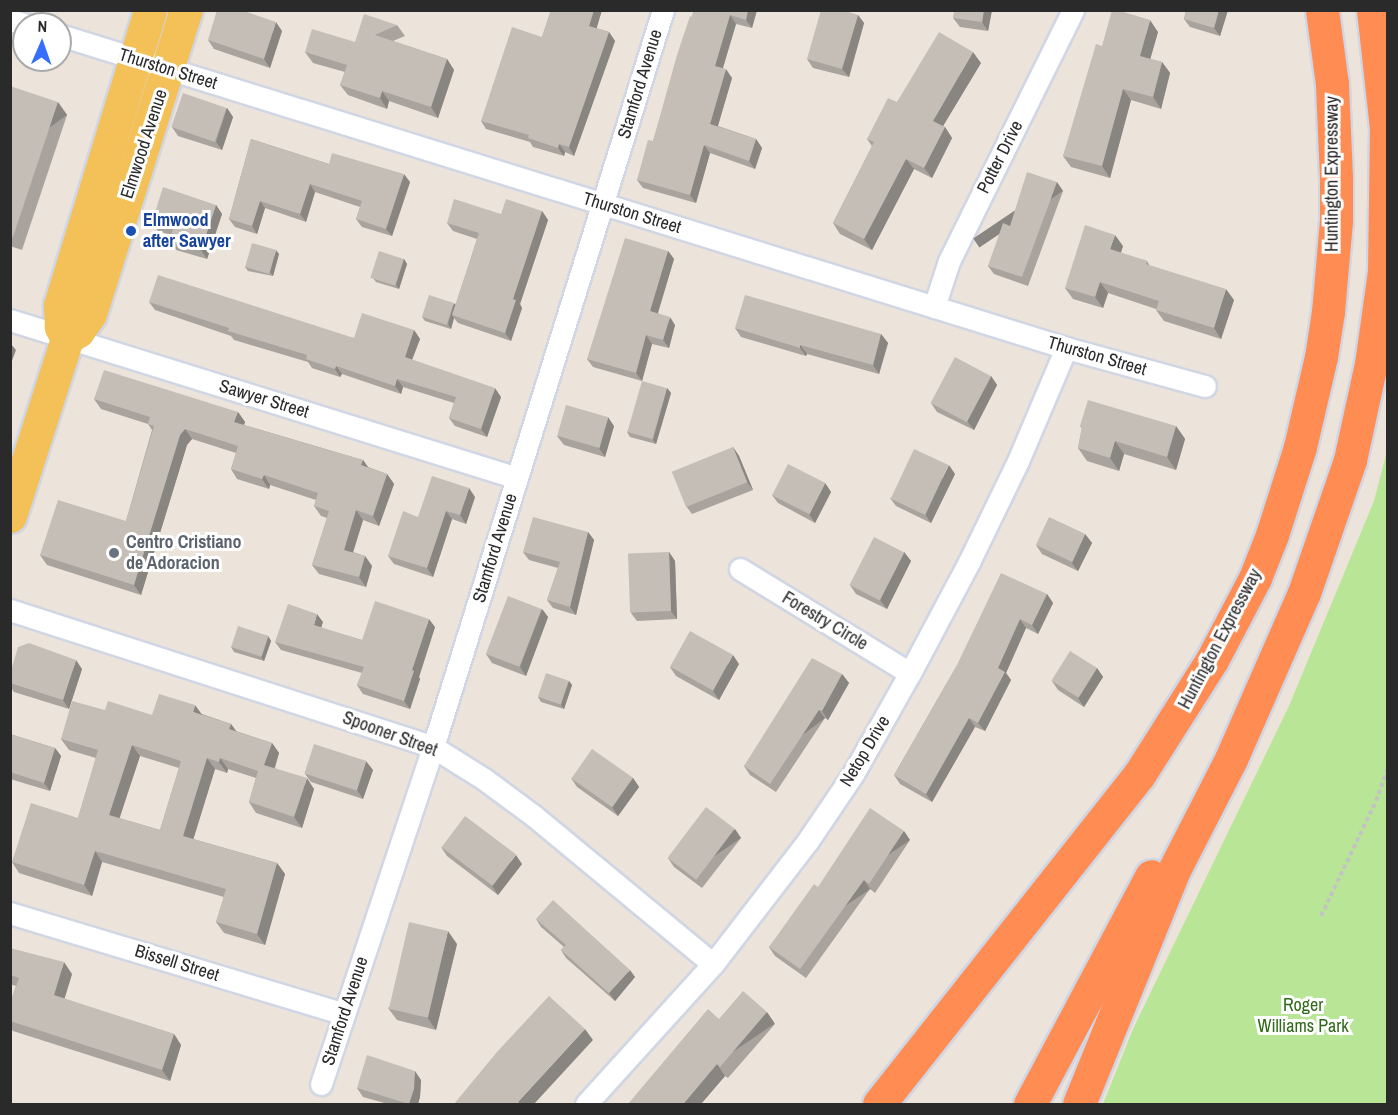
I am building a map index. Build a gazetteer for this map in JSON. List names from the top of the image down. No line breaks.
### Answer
{"streets":{"highway":["Huntington Expressway"],"main road":["Elmwood Avenue"],"street":["Thurston Street","Stamford Avenue","Potter Drive","Sawyer Street","Forestry Circle","Spooner Street","Netop Drive","Bissell Street"]},"crossings":[["Thurston Street","Stamford Avenue"],["Thurston Street","Elmwood Avenue"],["Thurston Street","Potter Drive"],["Thurston Street","Netop Drive"],["Stamford Avenue","Sawyer Street"],["Stamford Avenue","Spooner Street"],["Stamford Avenue","Bissell Street"],["Elmwood Avenue","Sawyer Street"],["Forestry Circle","Netop Drive"],["Spooner Street","Netop Drive"]],"parks":["Roger Williams Park"],"places":["Elmwood after Sawyer","Centro Cristiano de Adoracion"],"north":"top"}
